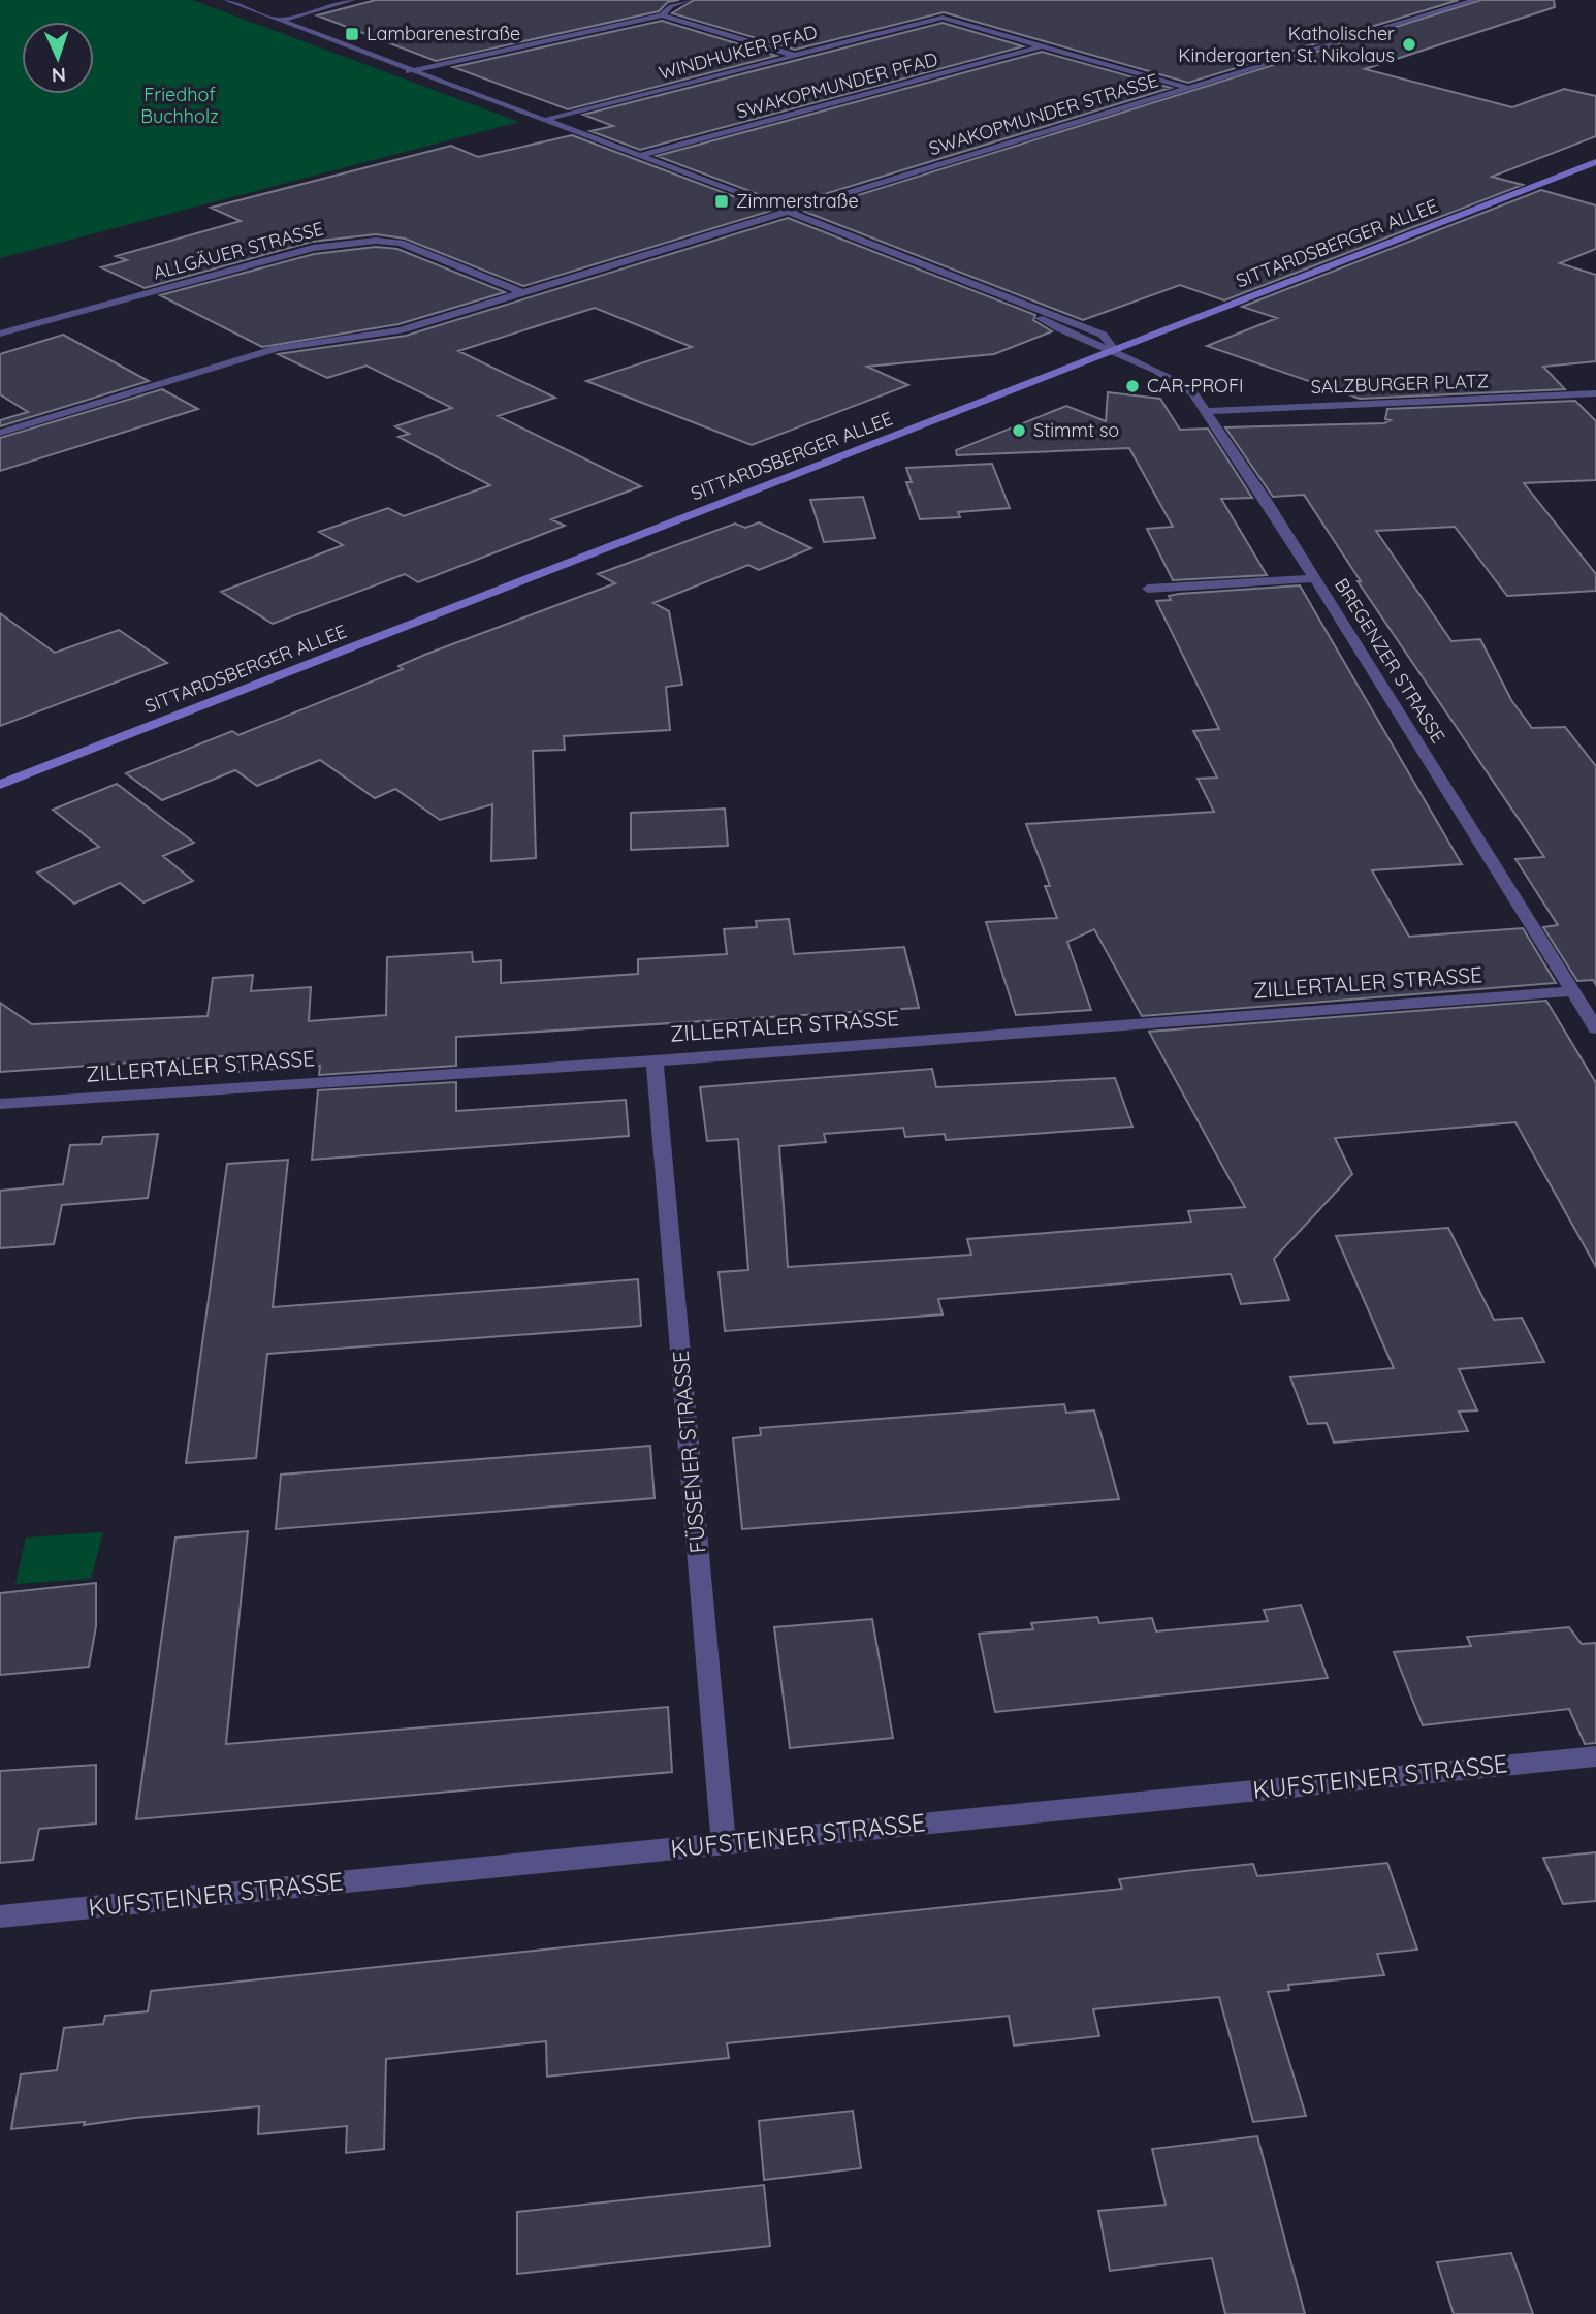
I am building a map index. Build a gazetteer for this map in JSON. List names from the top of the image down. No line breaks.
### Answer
{"streets":{"main road":["SITTARDSBERGER ALLEE"],"street":["WINDHUKER PFAD","SWAKOPMUNDER PFAD","SWAKOPMUNDER STRASSE","ALLGÄUER STRASSE","SALZBURGER PLATZ","BREGENZER STRASSE","ZILLERTALER STRASSE","FÜSSENER STRASSE","KUFSTEINER STRASSE"]},"crossings":[["WINDHUKER PFAD","SWAKOPMUNDER PFAD"],["SITTARDSBERGER ALLEE","BREGENZER STRASSE"],["SALZBURGER PLATZ","BREGENZER STRASSE"],["BREGENZER STRASSE","ZILLERTALER STRASSE"],["ZILLERTALER STRASSE","FÜSSENER STRASSE"],["FÜSSENER STRASSE","KUFSTEINER STRASSE"]],"parks":["Friedhof Buchholz"],"places":{"transit":["Lambarenestraße","Zimmerstraße"],"other":["Katholischer Kindergarten St. Nikolaus","CAR-PROFI","Stimmt so"]},"north":"bottom"}
